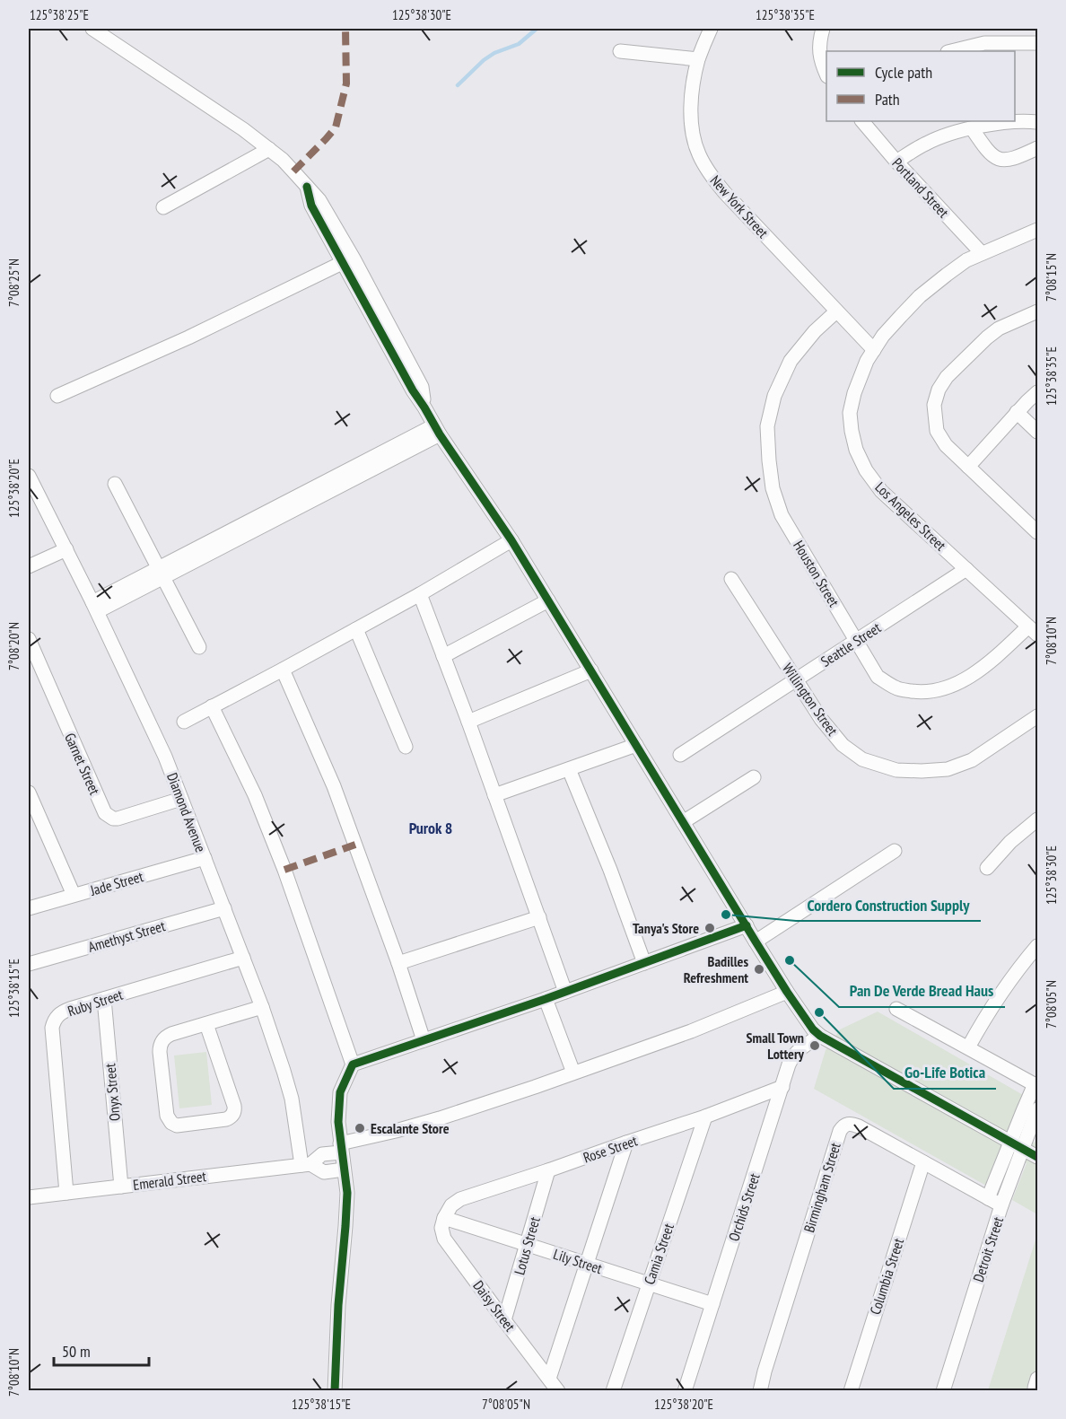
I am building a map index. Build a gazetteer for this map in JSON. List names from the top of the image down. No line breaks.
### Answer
{"streets":{"street":["Portland Street","New York Street","Los Angeles Street","Houston Street","Seattle Street","Willington Street","Garnet Street","Diamond Avenue","Jade Street","Amethyst Street","Ruby Street","Onyx Street","Rose Street","Emerald Street","Birmingham Street","Orchids Street","Lotus Street","Detroit Street","Camia Street","Lily Street","Columbia Street","Daisy Street"]},"crossings":[["Portland Street","Los Angeles Street"],["New York Street","Los Angeles Street"],["New York Street","Houston Street"],["Los Angeles Street","Houston Street"],["Los Angeles Street","Seattle Street"],["Houston Street","Seattle Street"],["Seattle Street","Willington Street"],["Garnet Street","Diamond Avenue"],["Diamond Avenue","Jade Street"],["Diamond Avenue","Amethyst Street"],["Diamond Avenue","Ruby Street"],["Diamond Avenue","Emerald Street"],["Ruby Street","Onyx Street"],["Ruby Street","Emerald Street"],["Onyx Street","Emerald Street"],["Rose Street","Orchids Street"],["Rose Street","Lotus Street"],["Rose Street","Camia Street"],["Rose Street","Lily Street"],["Rose Street","Daisy Street"],["Birmingham Street","Detroit Street"],["Birmingham Street","Columbia Street"],["Orchids Street","Lily Street"],["Lotus Street","Lily Street"],["Lotus Street","Daisy Street"],["Camia Street","Lily Street"],["Lily Street","Daisy Street"]],"districts":["Purok 8"],"places":["Cordero Construction Supply","Tanya's Store","Pan De Verde Bread Haus","Badilles Refreshment","Go-Life Botica","Small Town Lottery","Escalante Store"],"legend":["Cycle path","Path"],"scale_bar":"50 m","coordinates":["125°38'25\"E","125°38'30\"E","125°38'35\"E","7°08'15\"N","7°08'25\"N","125°38'20\"E","7°08'10\"N","7°08'20\"N","125°38'15\"E","7°08'05\"N"]}
